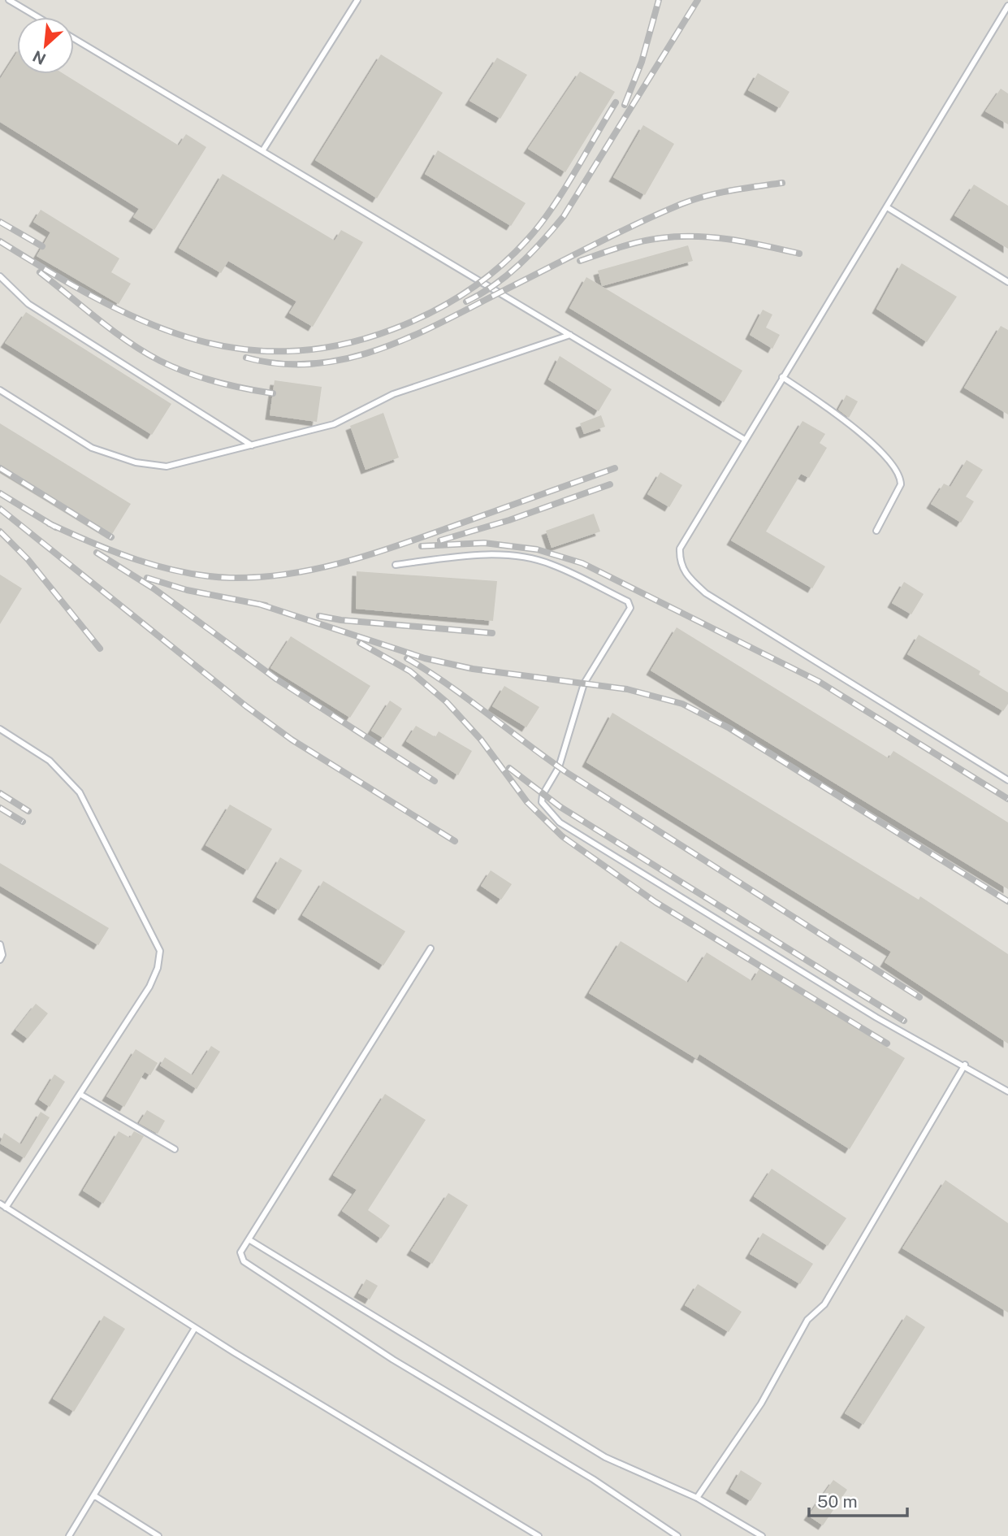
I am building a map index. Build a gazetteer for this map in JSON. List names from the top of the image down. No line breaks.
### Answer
{"scale_bar":"50 m","north":"bottom left"}
